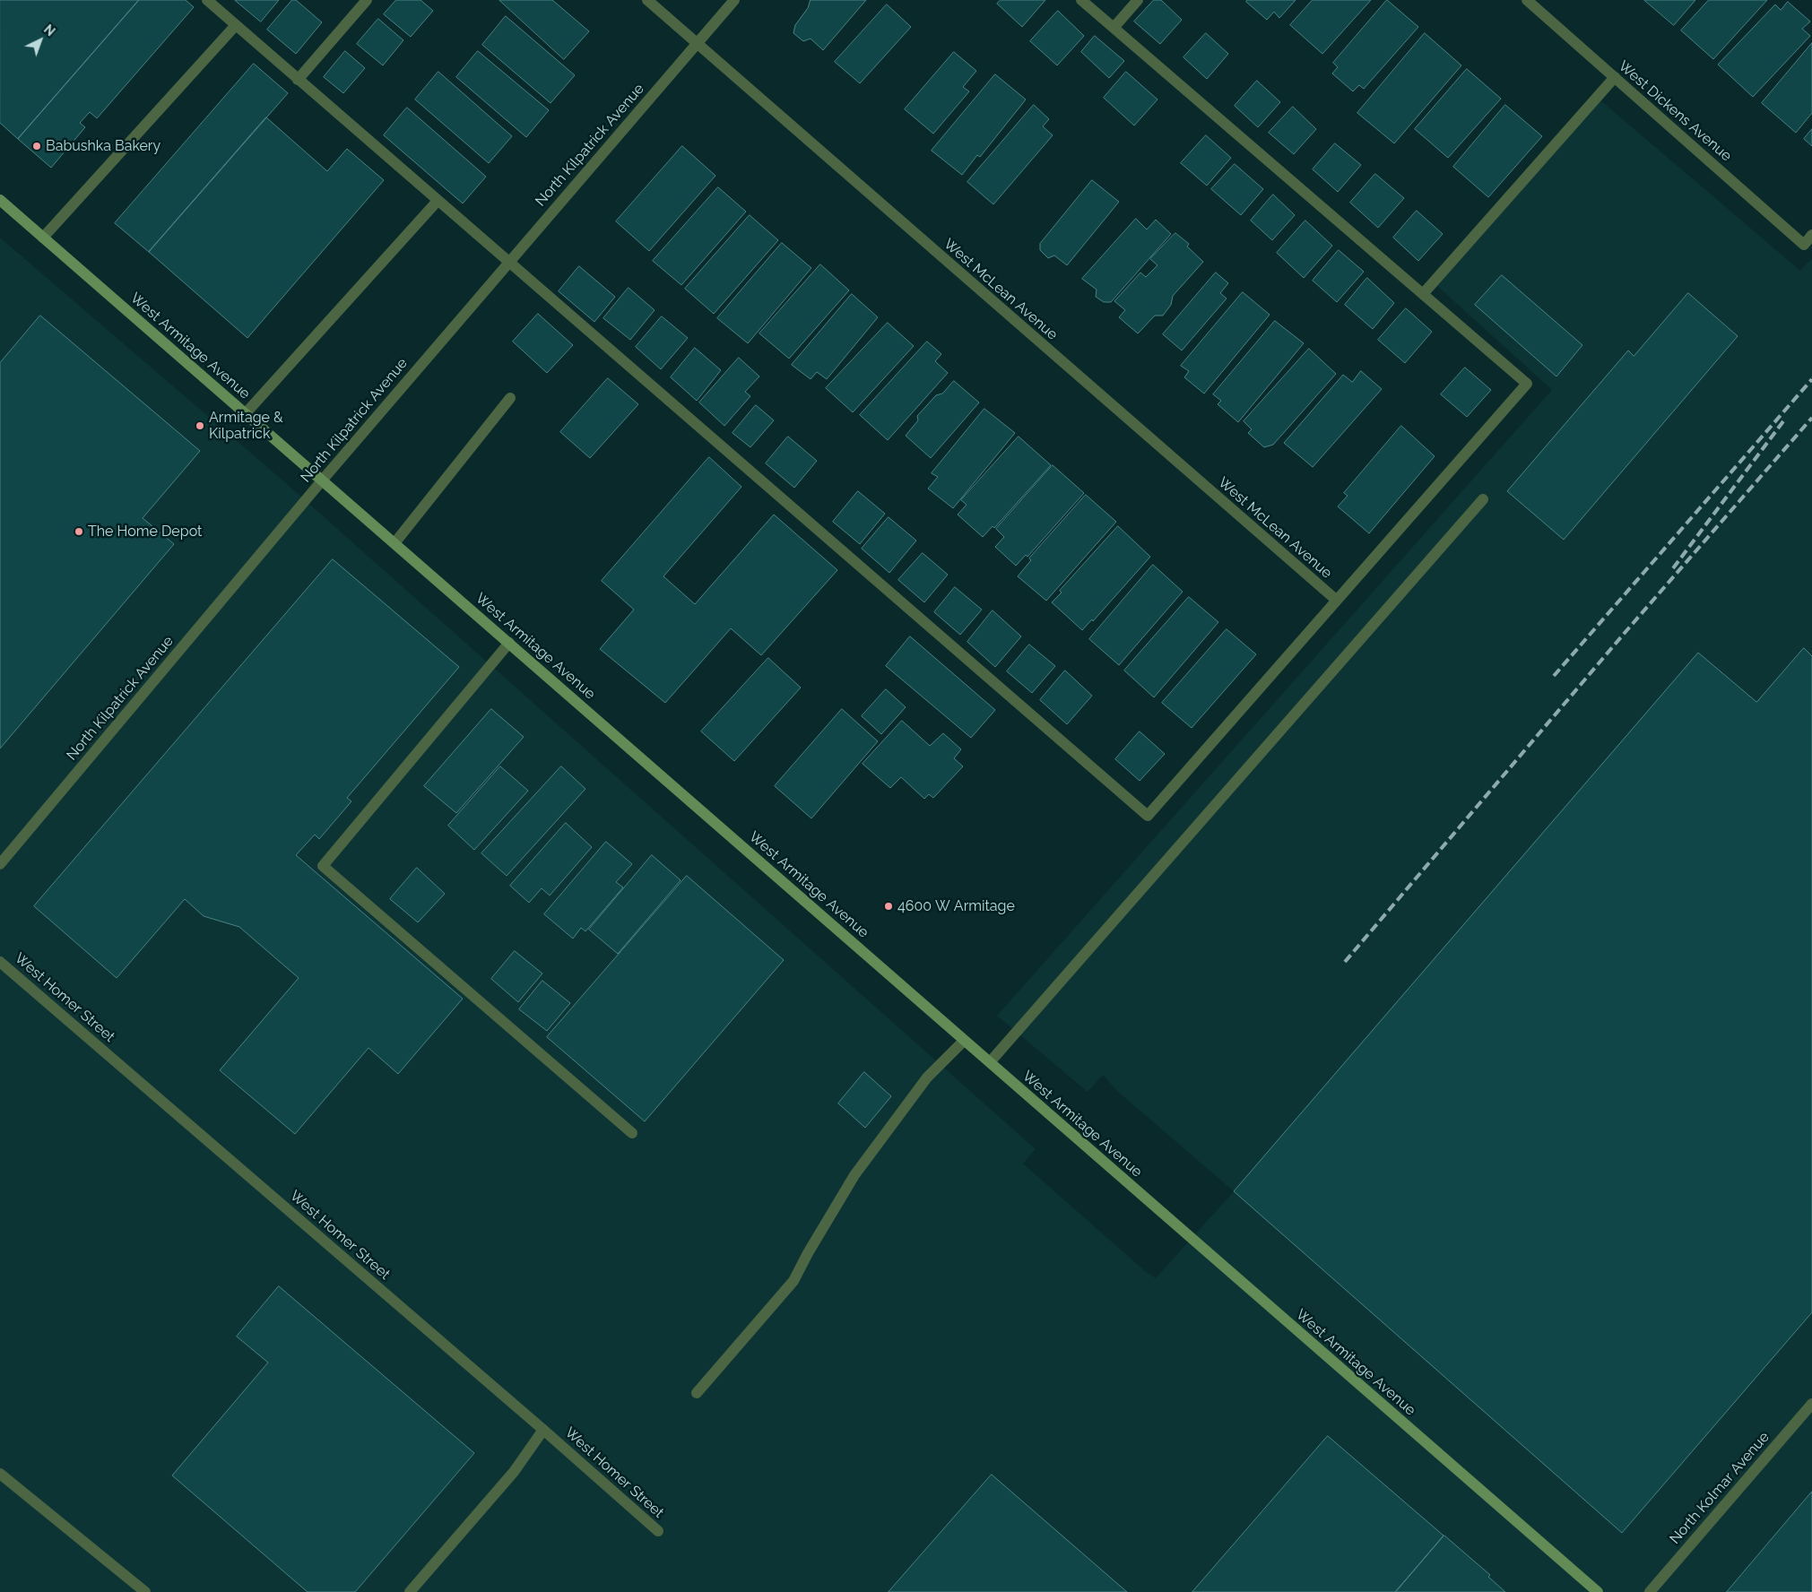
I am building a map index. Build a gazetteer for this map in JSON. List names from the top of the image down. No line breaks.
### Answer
{"streets":{"main road":["West Armitage Avenue"],"street":["West Dickens Avenue","North Kilpatrick Avenue","West McLean Avenue","West Homer Street","North Kolmar Avenue"]},"crossings":[["North Kilpatrick Avenue","West McLean Avenue"],["North Kilpatrick Avenue","West Armitage Avenue"]],"places":["Babushka Bakery","Armitage & Kilpatrick","The Home Depot","4600 W Armitage"],"north":"top right"}
